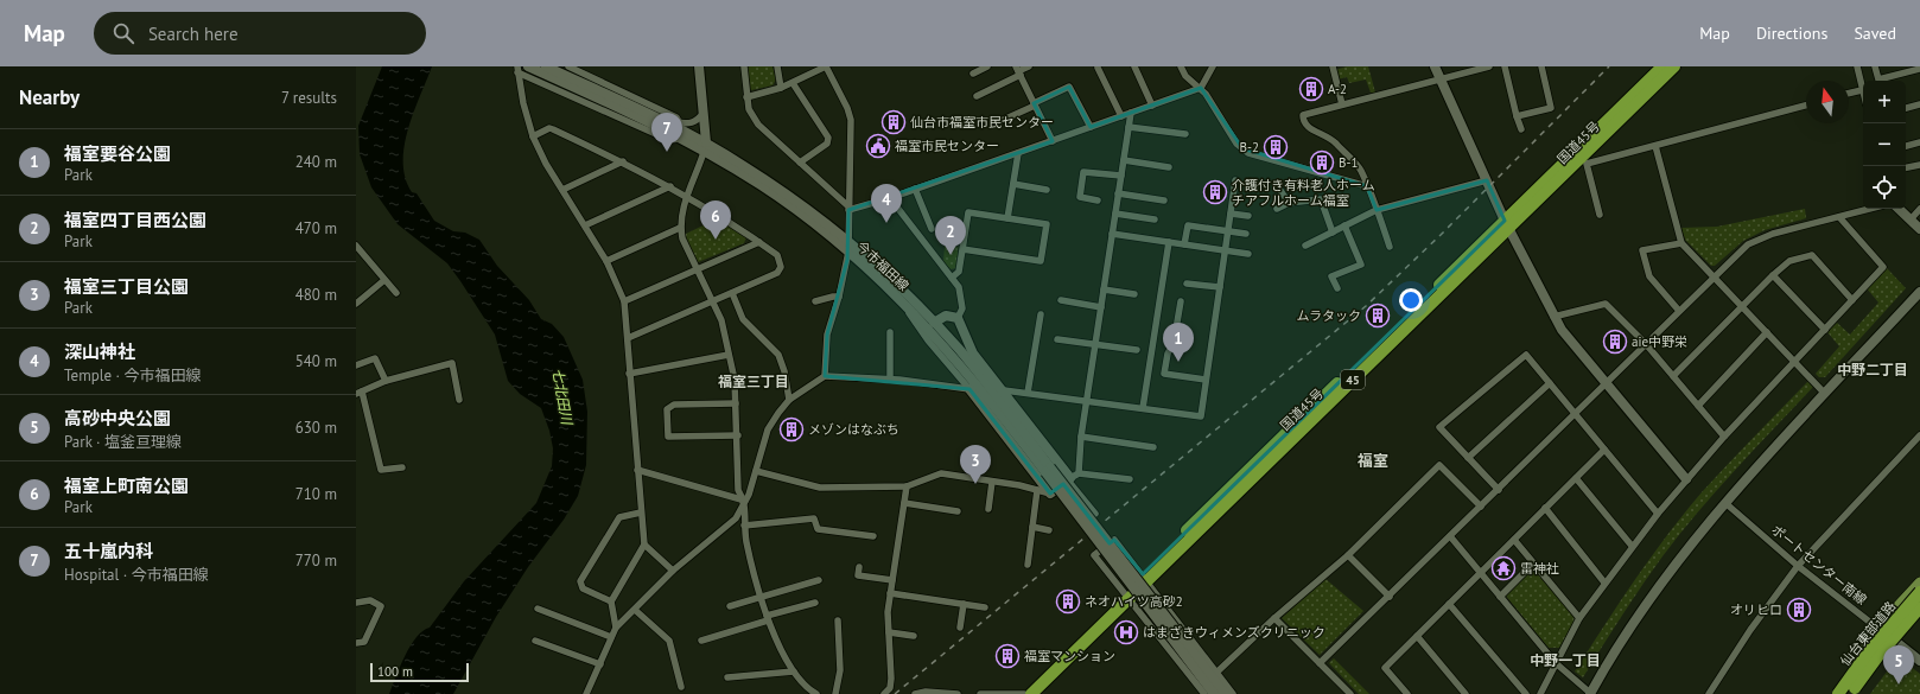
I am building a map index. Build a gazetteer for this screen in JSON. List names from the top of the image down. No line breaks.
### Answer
{"streets":{"highway":["国道45号","45","仙台東部道路"],"street":["今市福田線","ポートセンター南線"]},"crossings":[["国道45号","今市福田線"]],"districts":["中野二丁目","福室三丁目","福室","中野一丁目"],"water":["七北田川"],"places":{"building":["A-2","仙台市福室市民センター","B-2","B-1","介護付き有料老人ホーム チアフルホーム福室","ムラタック","aie中野栄","メゾンはなぶち","ネオハイツ高砂2","オリヒロ","福室マンション"],"public building":["福室市民センター"],"temple":["雷神社"],"hospital":["はまざきウィメンズクリニック"]},"scale_bar":"100 m","north":"top","page":{"header":"Map","search":"Search here","nav":["Map","Directions","Saved"],"heading":["Nearby","7 results"],"map_buttons":["+","−"],"pins":["7","4","6","2","1","3","5"],"list":[{"mark":"1","name":"福室要谷公園","note":"Park","value":"240 m"},{"mark":"2","name":"福室四丁目西公園","note":"Park","value":"470 m"},{"mark":"3","name":"福室三丁目公園","note":"Park","value":"480 m"},{"mark":"4","name":"深山神社","note":"Temple · 今市福田線","value":"540 m"},{"mark":"5","name":"高砂中央公園","note":"Park · 塩釜亘理線","value":"630 m"},{"mark":"6","name":"福室上町南公園","note":"Park","value":"710 m"},{"mark":"7","name":"五十嵐内科","note":"Hospital · 今市福田線","value":"770 m"}],"scale":"100 m"}}
